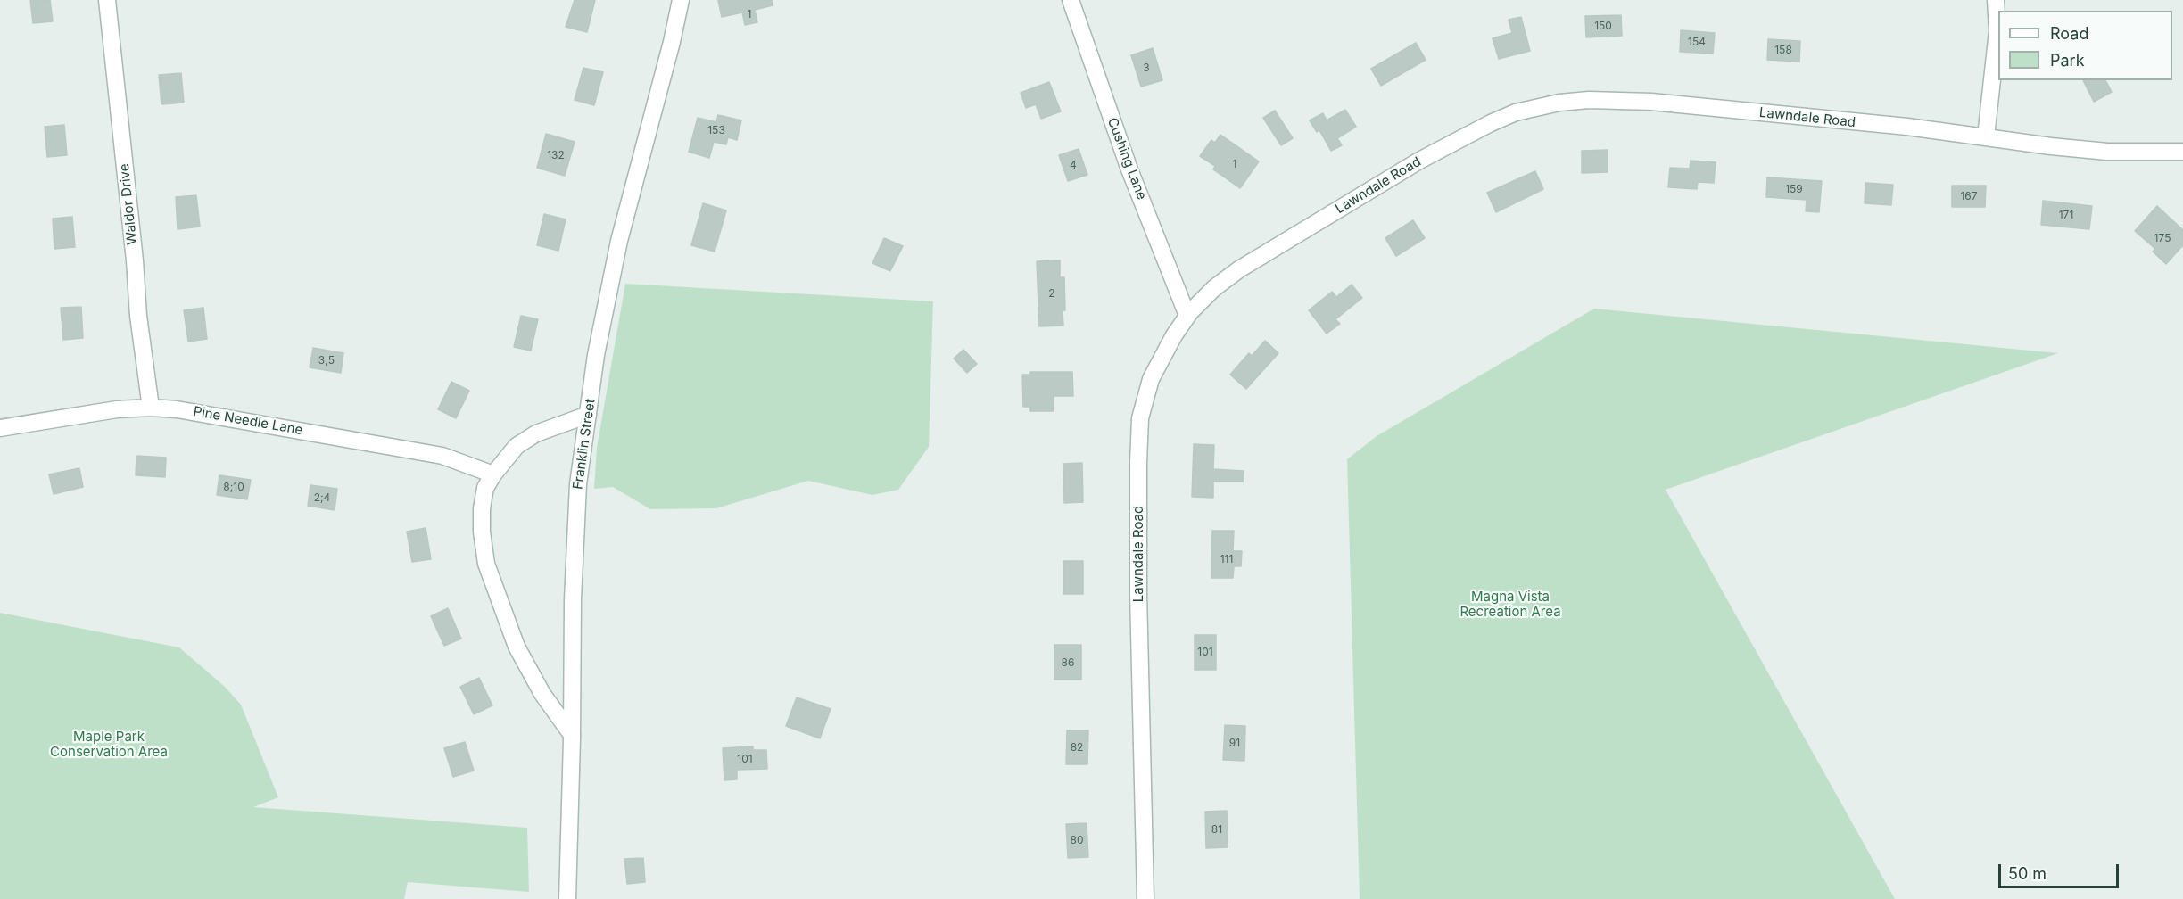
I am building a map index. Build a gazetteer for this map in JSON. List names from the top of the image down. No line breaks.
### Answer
{"streets":{"street":["Lawndale Road","Cushing Lane","Waldor Drive","Pine Needle Lane","Franklin Street"]},"crossings":[["Lawndale Road","Cushing Lane"],["Waldor Drive","Pine Needle Lane"]],"parks":["Magna Vista Recreation Area","Maple Park Conservation Area"],"house_numbers":["1","150","154","158","3","153","132","1","4","159","167","171","175","2","3;5","8;10","2;4","111","101","86","91","82","101","81","80"],"legend":["Road","Park"],"scale_bar":"50 m"}
